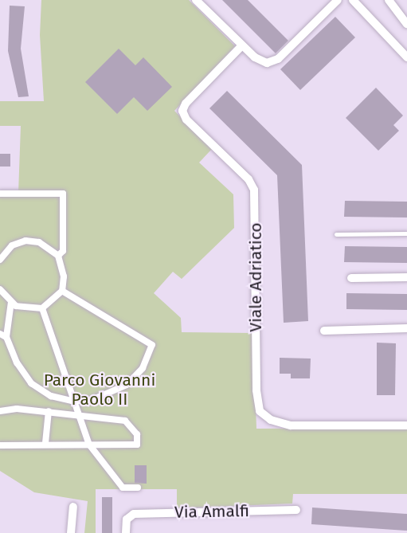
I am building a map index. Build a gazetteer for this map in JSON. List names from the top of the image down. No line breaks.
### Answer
{"streets":{"street":["Viale Adriatico","Via Amalfi"]},"parks":["Parco Giovanni Paolo II"]}
